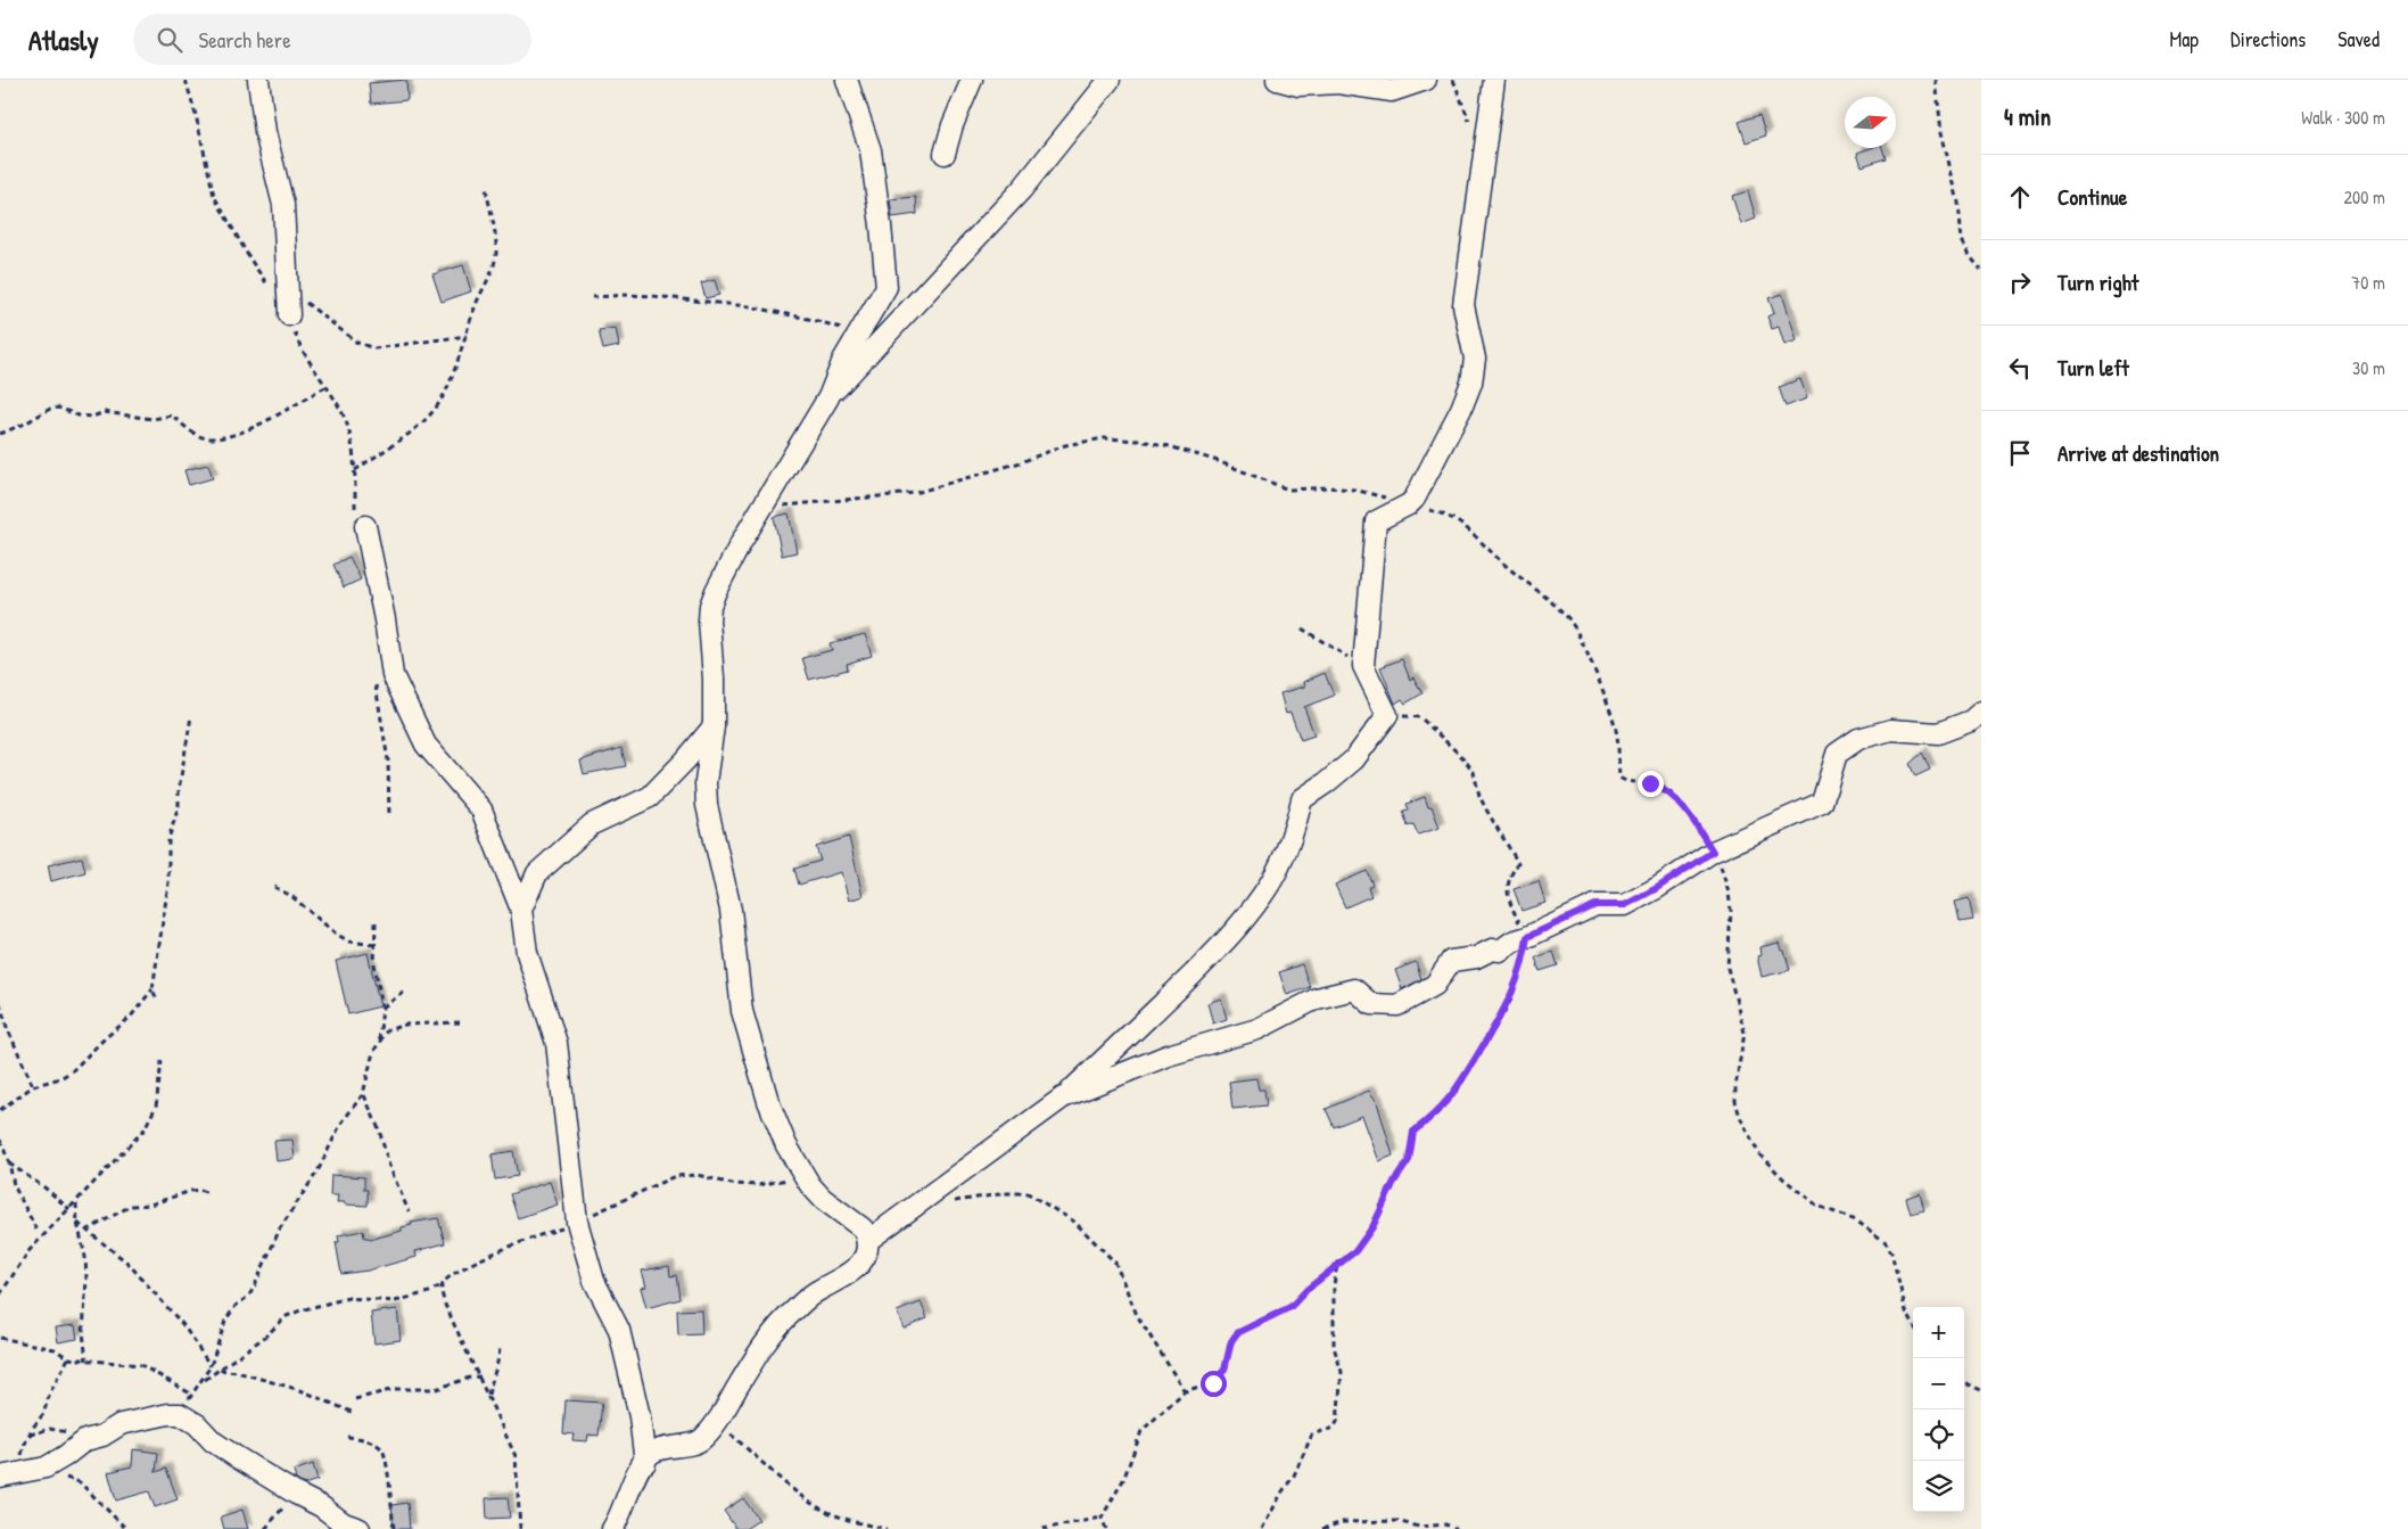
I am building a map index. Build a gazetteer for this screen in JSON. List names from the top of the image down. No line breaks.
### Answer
{"north":"right","page":{"header":"Atlasly","search":"Search here","nav":["Map","Directions","Saved"],"heading":["4 min","Walk · 300 m"],"list":[["Continue","200 m"],["Turn right","70 m"],["Turn left","30 m"],"Arrive at destination"],"map_buttons":["+","−"]}}
